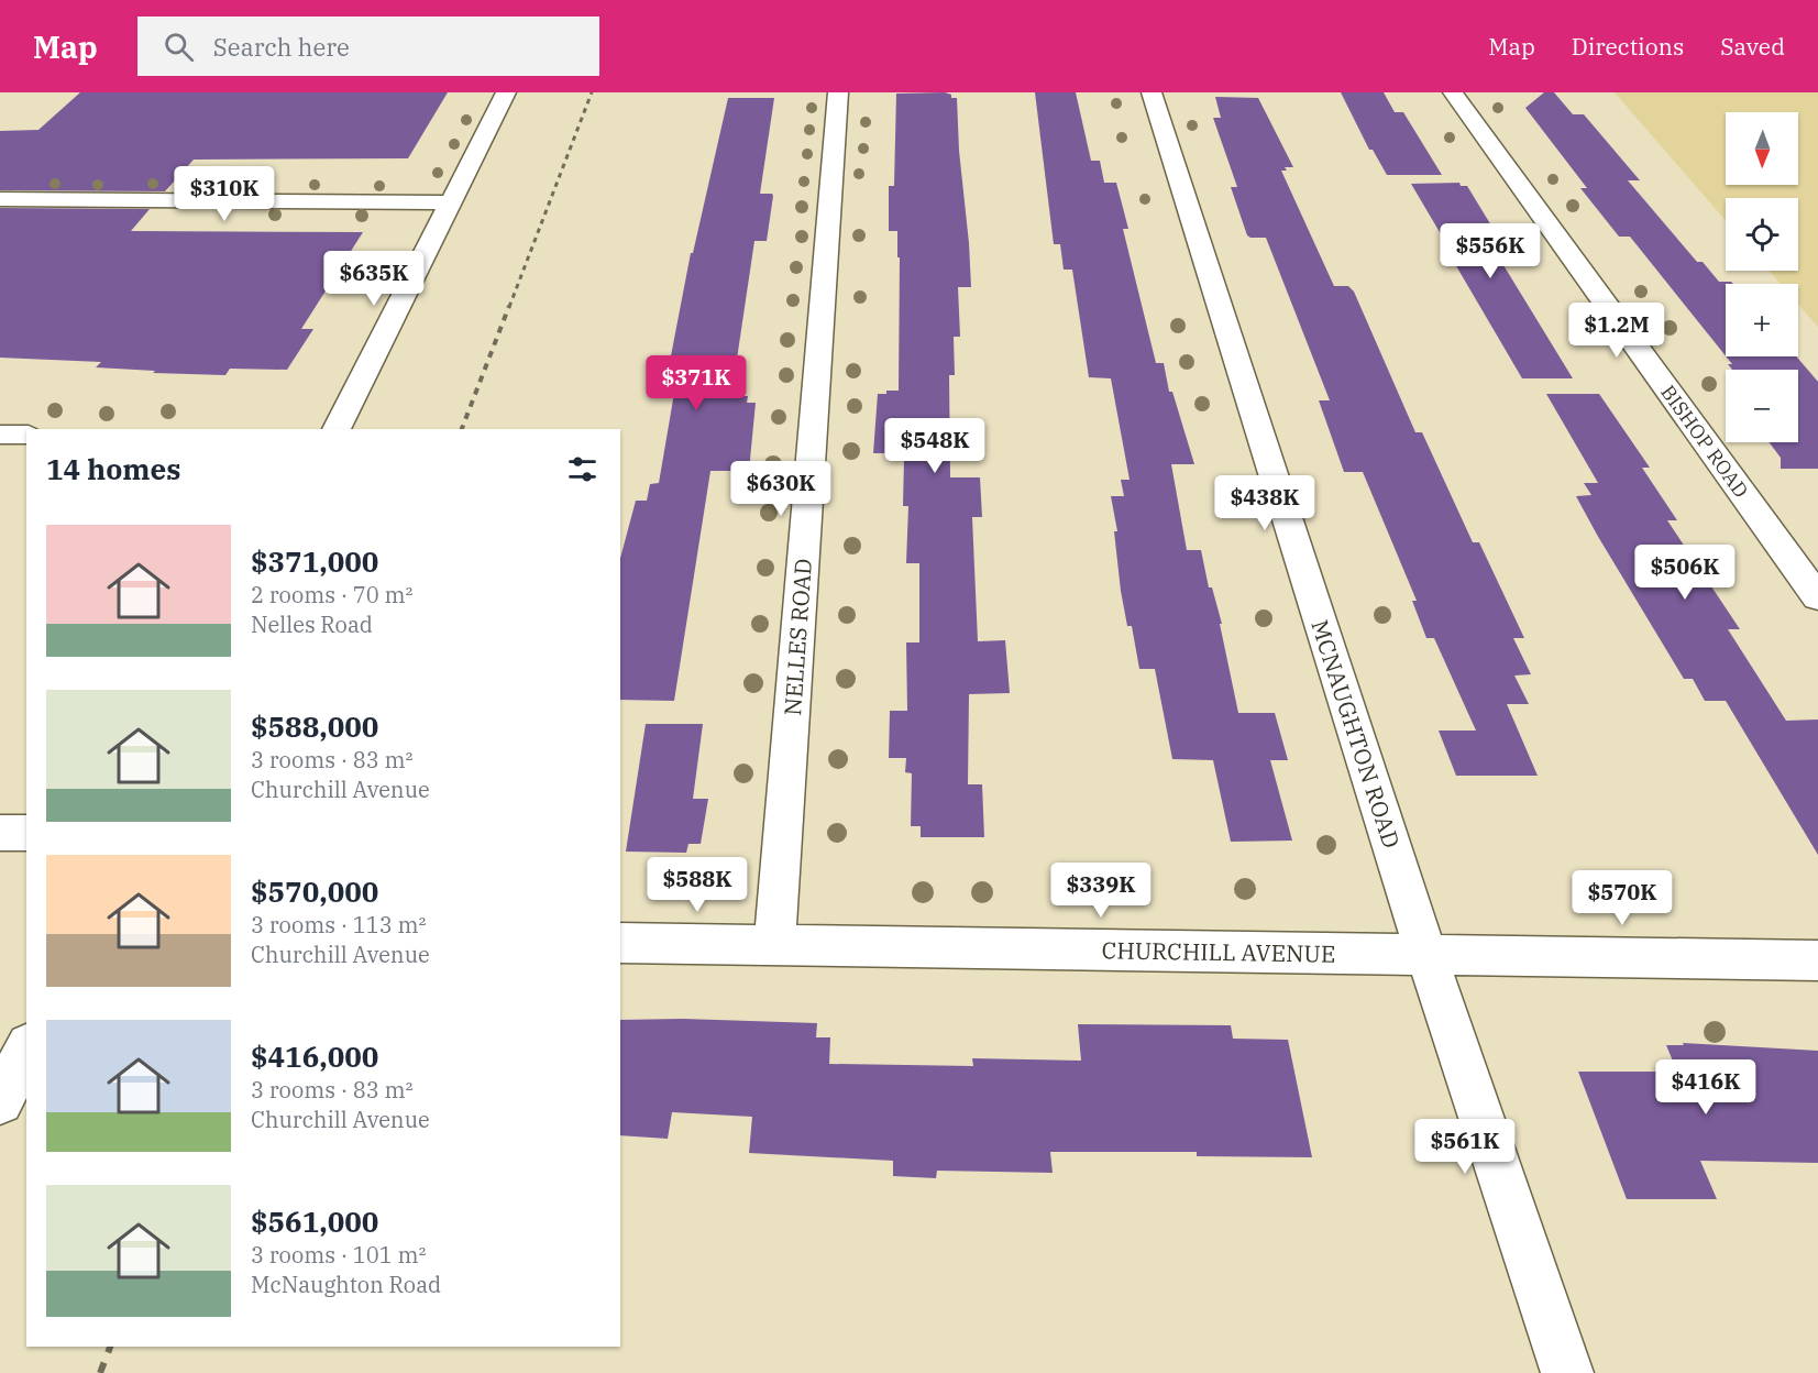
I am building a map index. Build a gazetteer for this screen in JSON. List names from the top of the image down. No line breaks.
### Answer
{"streets":{"street":["BISHOP ROAD","NELLES ROAD","MCNAUGHTON ROAD","CHURCHILL AVENUE"]},"crossings":[["NELLES ROAD","CHURCHILL AVENUE"],["MCNAUGHTON ROAD","CHURCHILL AVENUE"]],"north":"bottom","page":{"header":"Map","search":"Search here","nav":["Map","Directions","Saved"],"map_buttons":["+","−"],"price":["$310K","$556K","$635K","$1.2M","$371K","$548K","$630K","$438K","$506K","$588K","$339K","$570K","$416K","$561K"],"heading":"14 homes","list":[{"name":"$371,000","note":"2 rooms · 70 m² · Nelles Road"},{"name":"$588,000","note":"3 rooms · 83 m² · Churchill Avenue"},{"name":"$570,000","note":"3 rooms · 113 m² · Churchill Avenue"},{"name":"$416,000","note":"3 rooms · 83 m² · Churchill Avenue"},{"name":"$561,000","note":"3 rooms · 101 m² · McNaughton Road"}]}}
